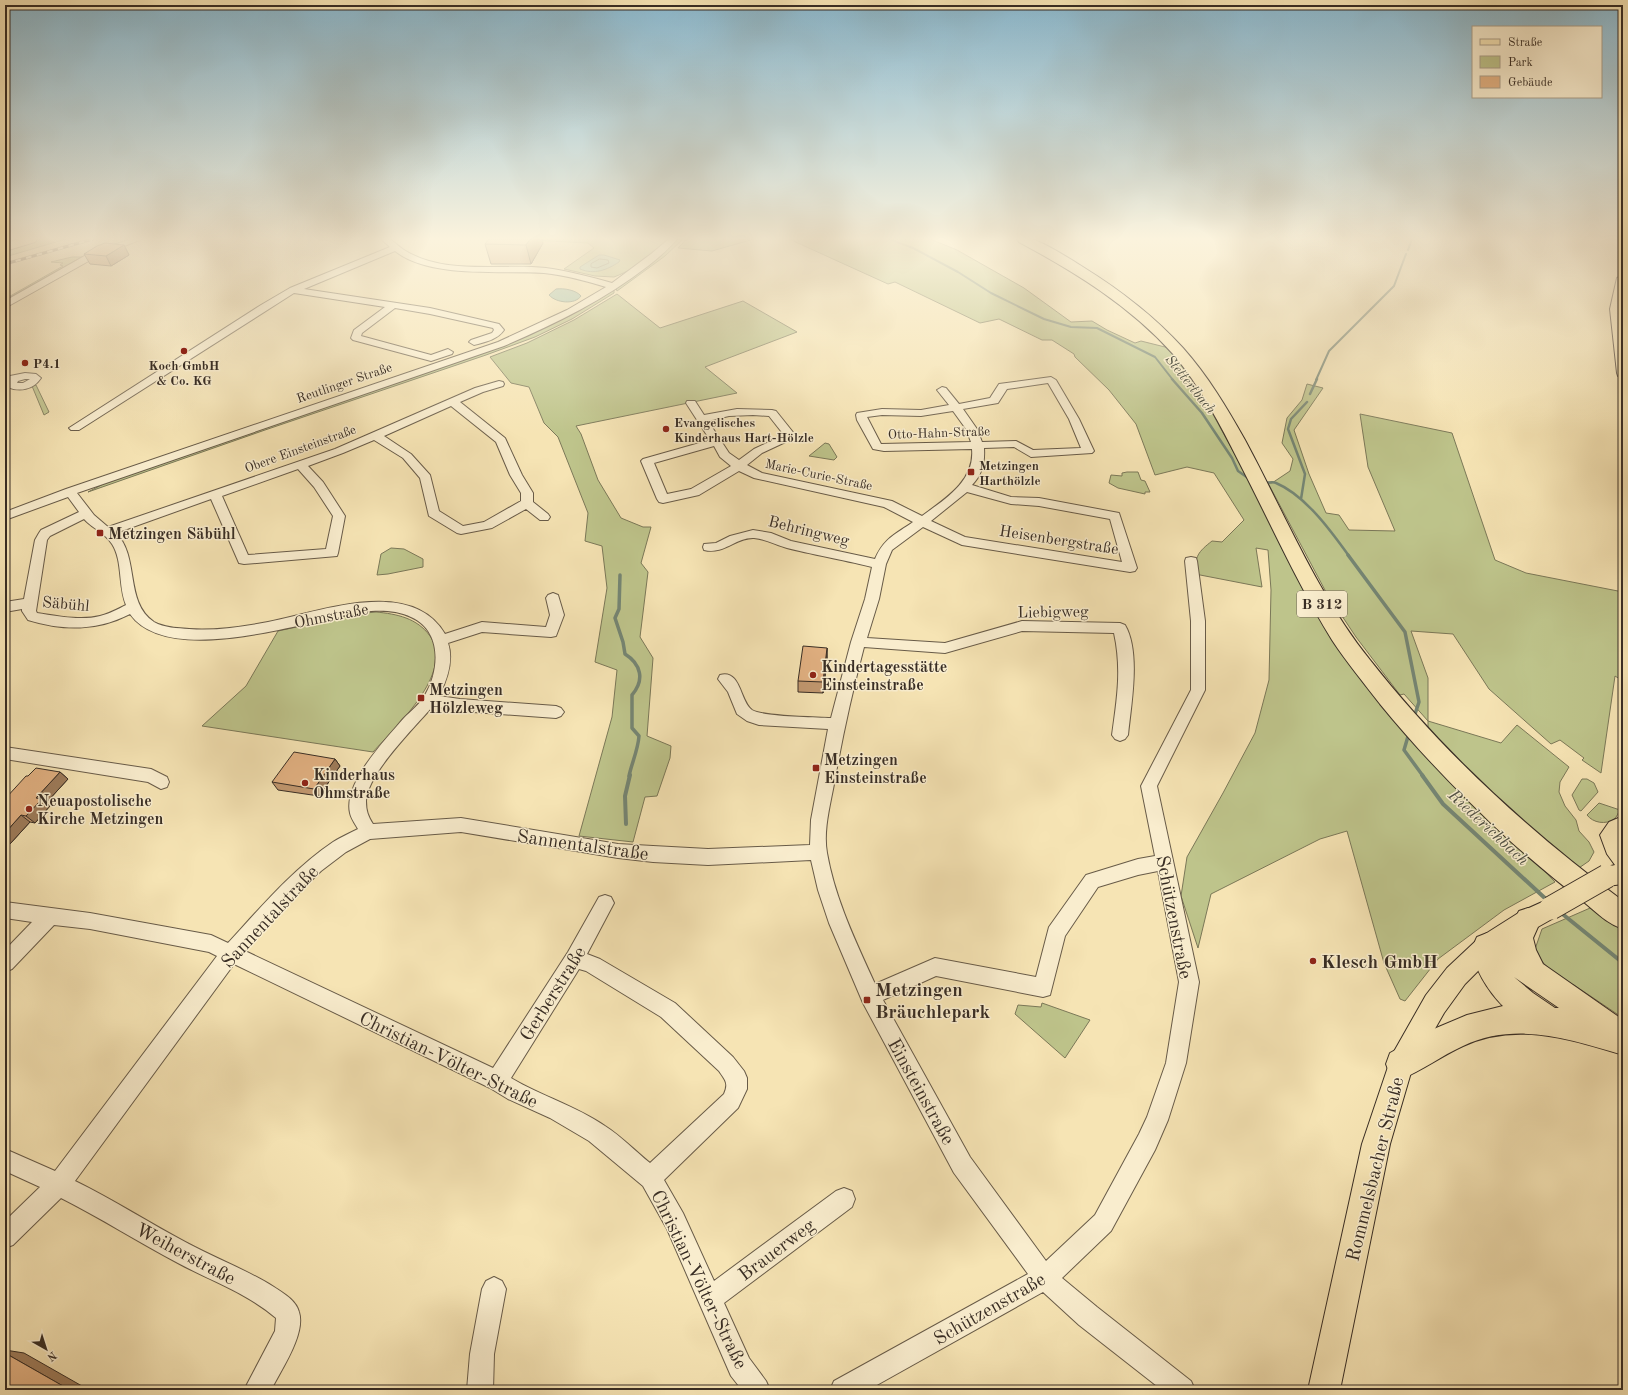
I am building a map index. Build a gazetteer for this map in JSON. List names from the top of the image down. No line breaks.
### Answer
{"streets":{"highway":["B 312"],"main road":["Rommelsbacher Straße"],"street":["Reutlinger Straße","Otto-Hahn-Straße","Obere Einsteinstraße","Marie-Curie-Straße","Behringweg","Heisenbergstraße","Säbühl","Liebigweg","Ohmstraße","Sannentalstraße","Schützenstraße","Gerberstraße","Christian-Völter-Straße","Einsteinstraße","Brauerweg","Weiherstraße"]},"crossings":[["Reutlinger Straße","Ohmstraße"],["Otto-Hahn-Straße","Einsteinstraße"],["Obere Einsteinstraße","Säbühl"],["Obere Einsteinstraße","Ohmstraße"],["Marie-Curie-Straße","Heisenbergstraße"],["Marie-Curie-Straße","Einsteinstraße"],["Behringweg","Einsteinstraße"],["Heisenbergstraße","Einsteinstraße"],["Säbühl","Ohmstraße"],["Liebigweg","Einsteinstraße"],["Sannentalstraße","Christian-Völter-Straße"],["Sannentalstraße","Einsteinstraße"],["Sannentalstraße","Weiherstraße"],["Schützenstraße","Einsteinstraße"],["Gerberstraße","Christian-Völter-Straße"],["Christian-Völter-Straße","Brauerweg"]],"water":["Stettertbach","Riederichbach"],"places":{"other":["Koch GmbH & Co. KG","P4.1","Evangelisches Kinderhaus Hart-Hölzle","Kindertagesstätte Einsteinstraße","Kinderhaus Ohmstraße","Neuapostolische Kirche Metzingen","Klesch GmbH"],"transit":["Metzingen Harthölzle","Metzingen Säbühl","Metzingen Hölzleweg","Metzingen Einsteinstraße","Metzingen Bräuchlepark"]},"legend":["Straße","Park","Gebäude"],"north":"bottom right"}
